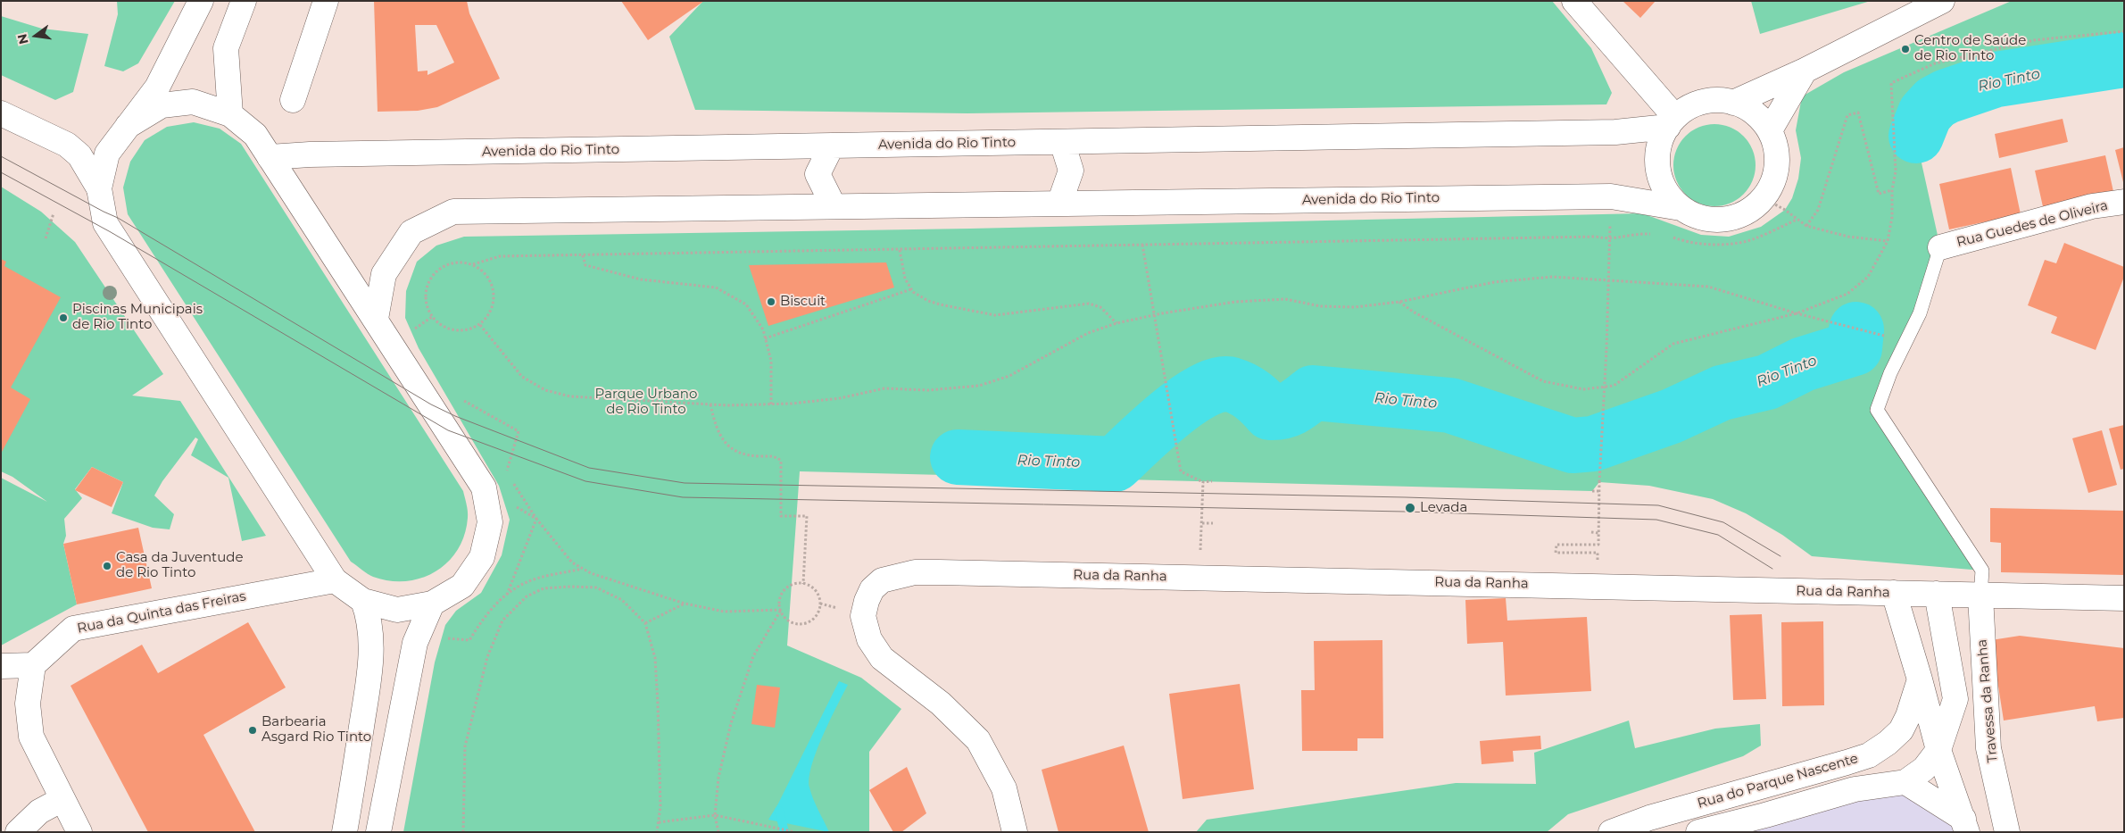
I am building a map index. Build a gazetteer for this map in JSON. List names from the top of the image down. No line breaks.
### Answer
{"streets":{"street":["Avenida do Rio Tinto","Rua Guedes de Oliveira","Rua da Ranha","Rua da Quinta das Freiras","Travessa da Ranha","Rua do Parque Nascente"]},"crossings":[["Rua da Ranha","Travessa da Ranha"],["Rua da Ranha","Rua do Parque Nascente"]],"water":["Rio Tinto"],"parks":["Parque Urbano de Rio Tinto"],"places":["Centro de Saúde de Rio Tinto","Biscuit","Piscinas Municipais de Rio Tinto","Levada","Casa da Juventude de Rio Tinto","Barbearia Asgard Rio Tinto"],"north":"left"}
